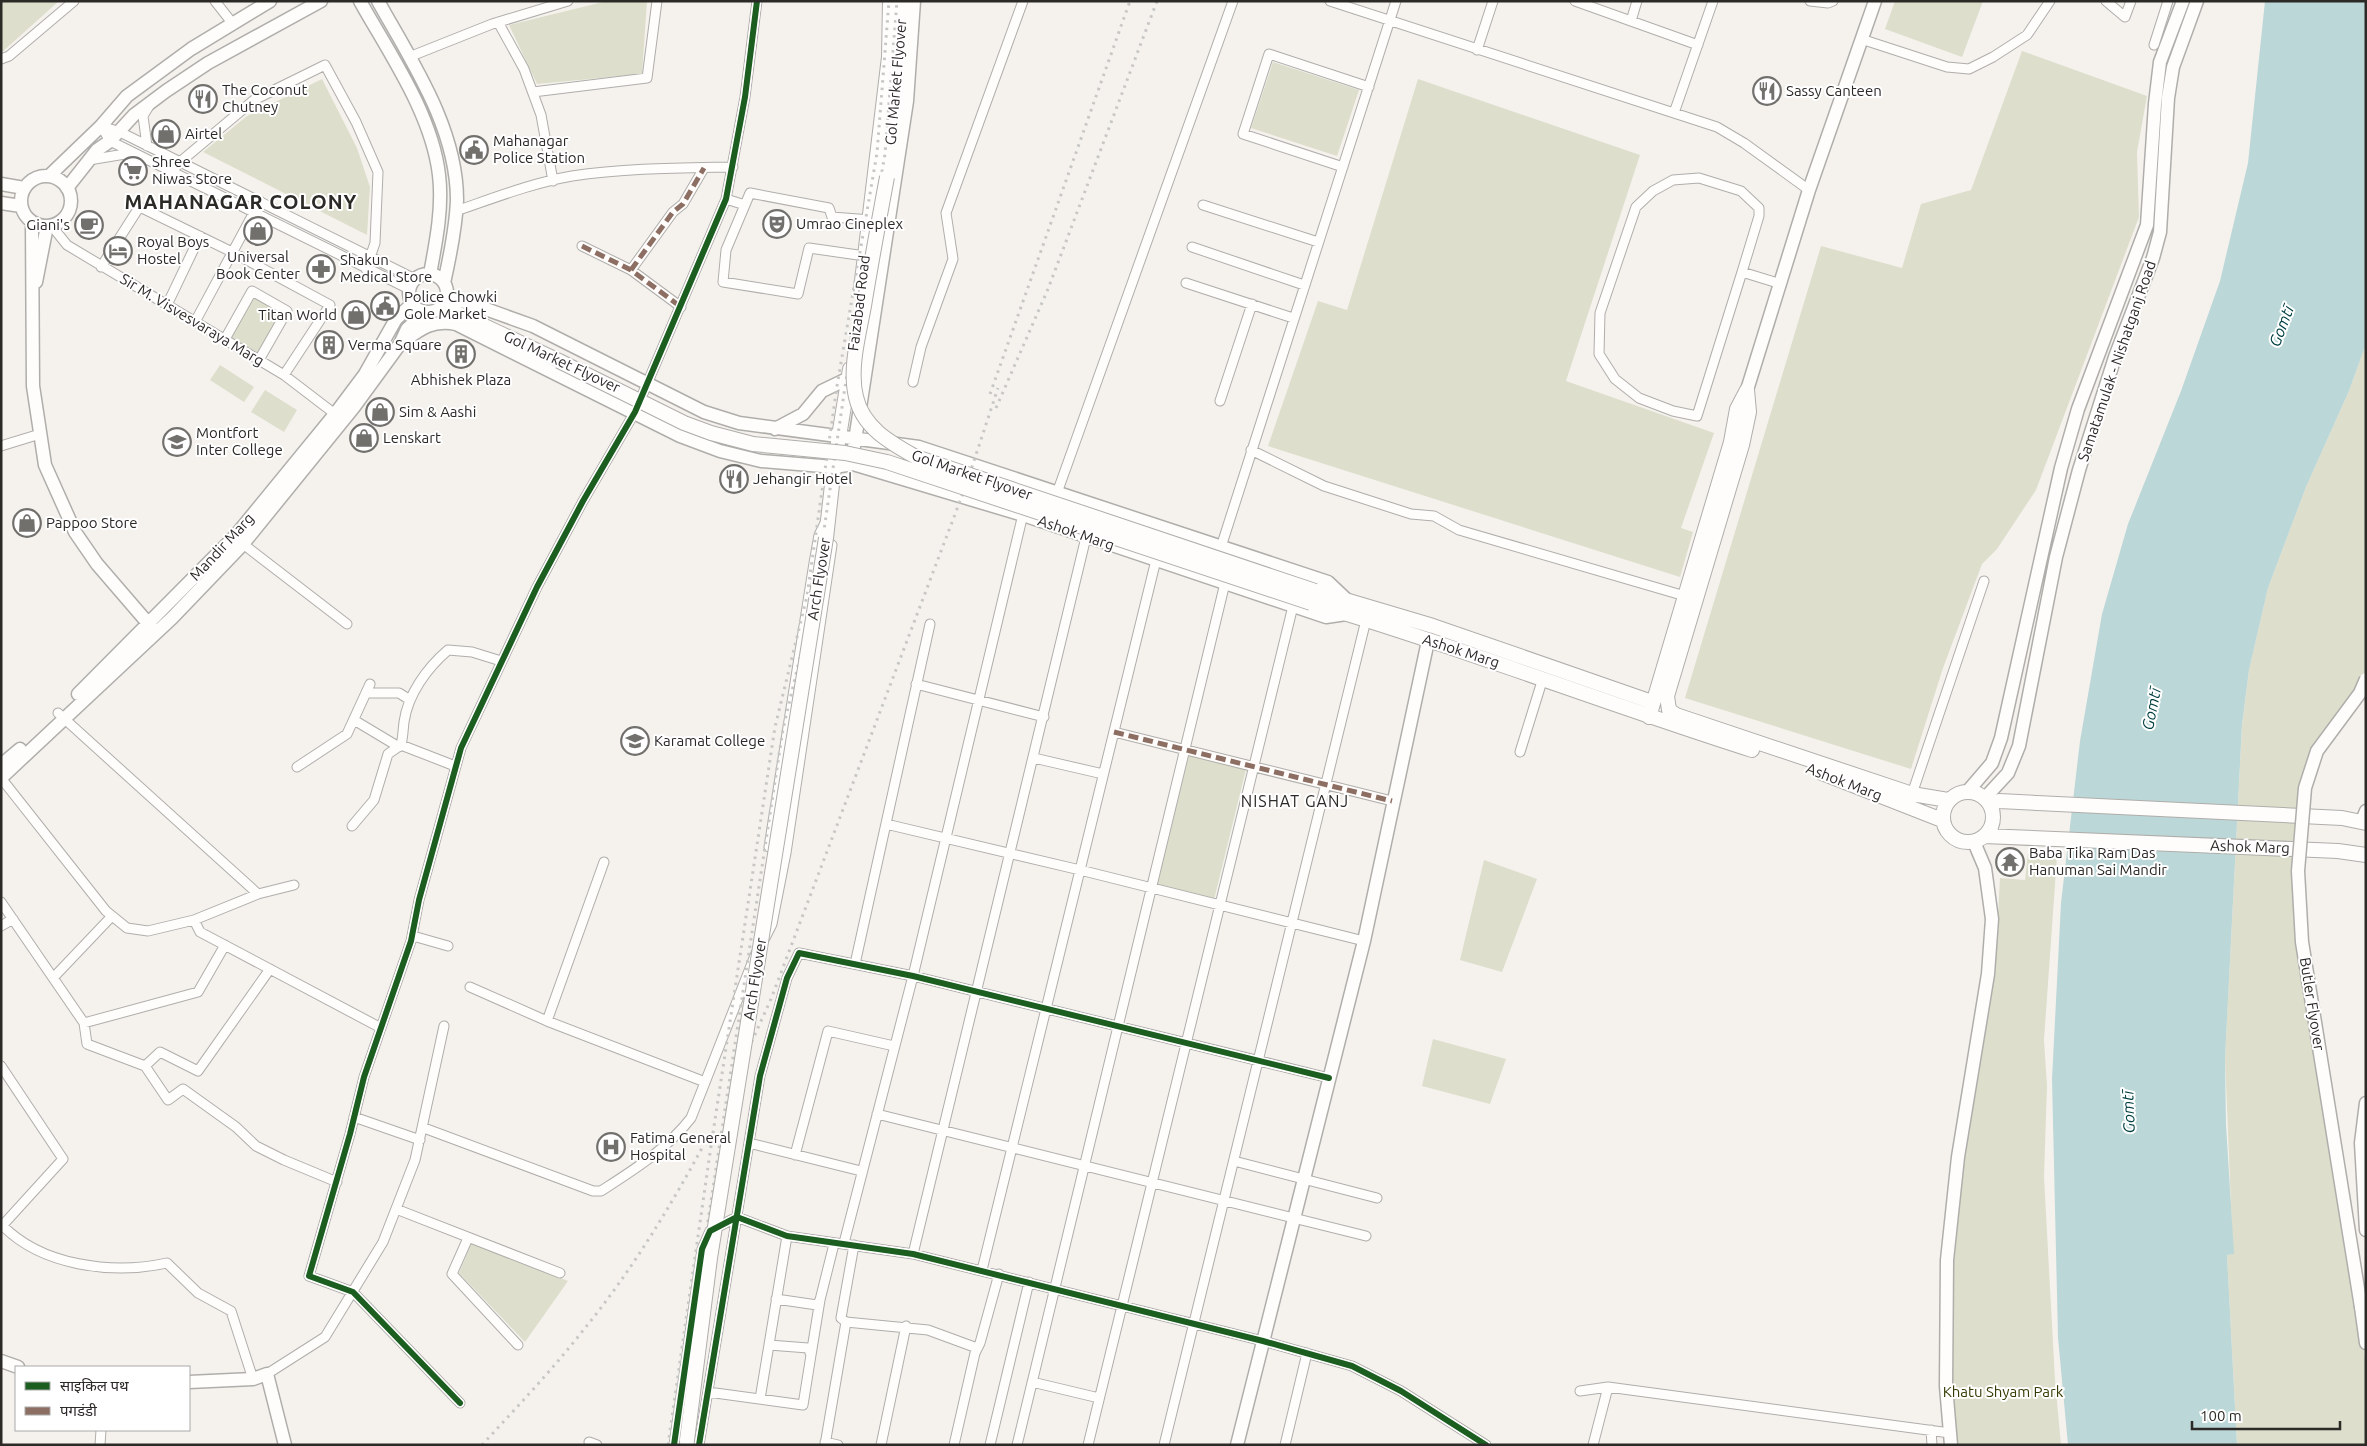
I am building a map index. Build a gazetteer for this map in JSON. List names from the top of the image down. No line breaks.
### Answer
{"streets":{"main road":["Gol Market Flyover","Faizabad Road","Ashok Marg","Arch Flyover"],"street":["Sir M. Visvesvaraya Marg","Samatamulak - Nishatganj Road","Mandir Marg","Butler Flyover"]},"crossings":[["Gol Market Flyover","Ashok Marg"],["Gol Market Flyover","Mandir Marg"],["Faizabad Road","Ashok Marg"],["Faizabad Road","Arch Flyover"],["Sir M. Visvesvaraya Marg","Mandir Marg"],["Samatamulak - Nishatganj Road","Ashok Marg"],["Ashok Marg","Mandir Marg"]],"districts":["MAHANAGAR COLONY","NISHAT GANJ"],"water":["Gomtī"],"parks":["Khatu Shyam Park"],"places":{"restaurant":["Sassy Canteen","The Coconut Chutney","Jehangir Hotel"],"shop":["Airtel","Universal Book Center","Titan World","Sim & Aashi","Lenskart","Pappoo Store"],"public building":["Mahanagar Police Station","Police Chowki Gole Market"],"supermarket":["Shree Niwas Store"],"theatre":["Umrao Cineplex"],"cafe":["Giani's"],"hotel":["Royal Boys Hostel"],"pharmacy":["Shakun Medical Store"],"building":["Verma Square","Abhishek Plaza"],"school or university":["Montfort Inter College","Karamat College"],"temple":["Baba Tika Ram Das Hanuman Sai Mandir"],"hospital":["Fatima General Hospital"]},"legend":["साइकिल पथ","पगडंडी"],"scale_bar":"100 m"}
